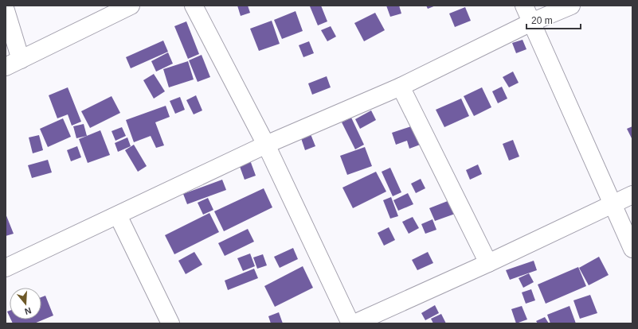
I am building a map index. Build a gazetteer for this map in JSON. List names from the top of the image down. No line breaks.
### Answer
{"scale_bar":"20 m","north":"bottom"}
